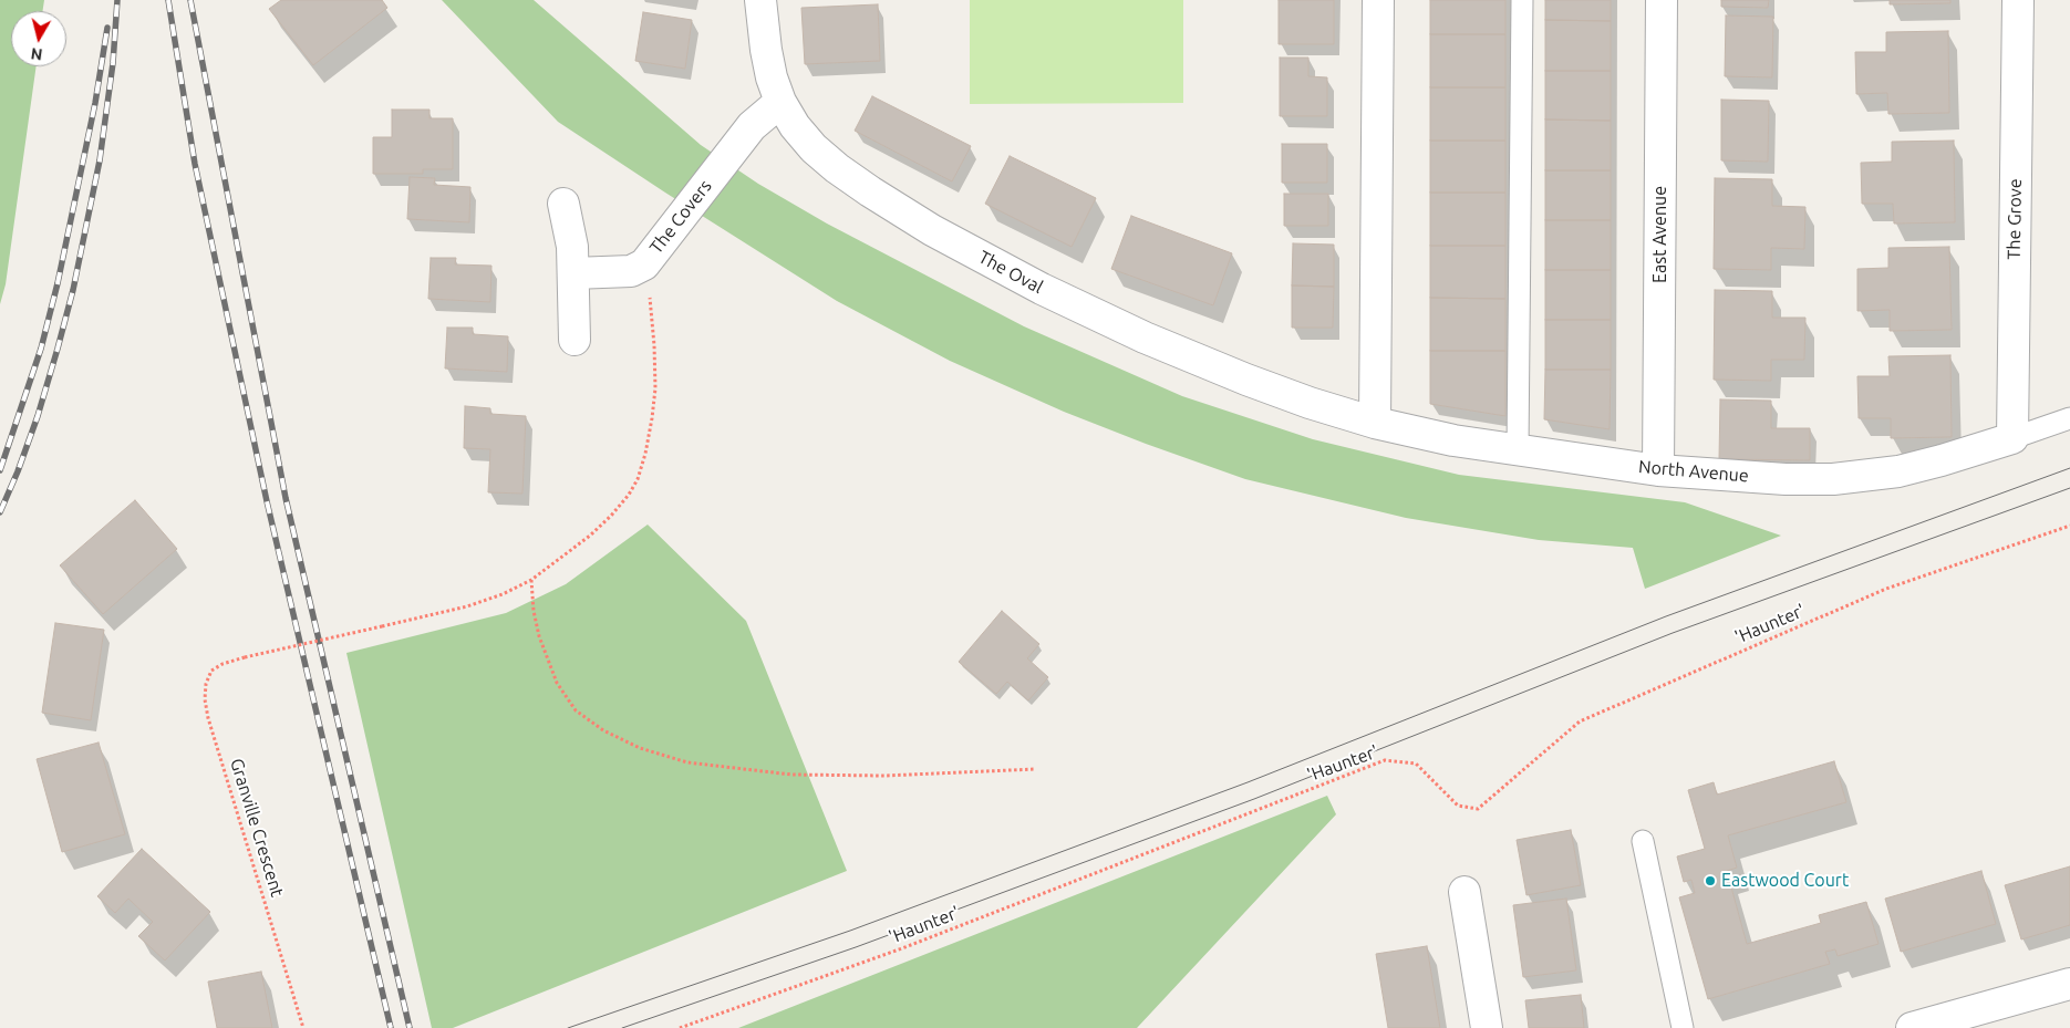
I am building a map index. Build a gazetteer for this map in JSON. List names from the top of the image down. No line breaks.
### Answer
{"streets":{"street":["The Covers","The Grove","East Avenue","The Oval","North Avenue"],"path":["'Haunter'","Granville Crescent"]},"crossings":[["The Covers","The Oval"],["The Covers","Granville Crescent"],["The Grove","North Avenue"],["East Avenue","North Avenue"],["The Oval","North Avenue"]],"places":["Eastwood Court"],"north":"bottom"}
